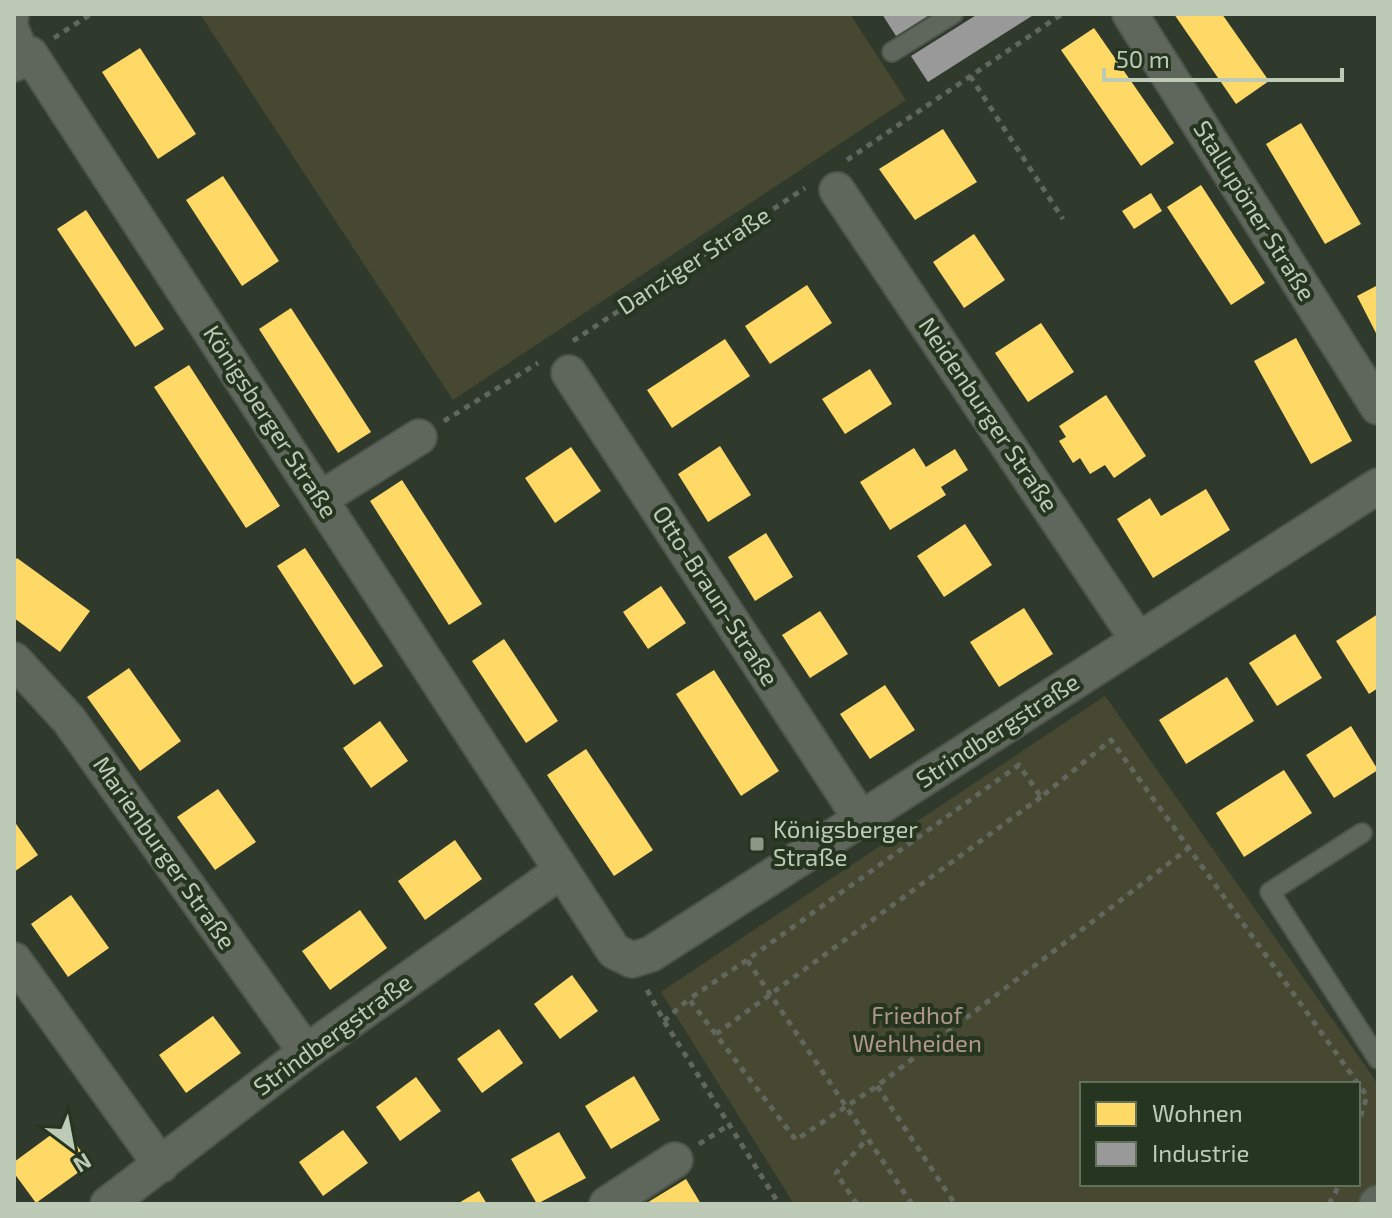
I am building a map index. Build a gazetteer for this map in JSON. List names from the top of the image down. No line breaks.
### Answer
{"streets":{"street":["Stallupöner Straße","Neidenburger Straße","Königsberger Straße","Otto-Braun-Straße","Strindbergstraße","Marienburger Straße"],"path":["Danziger Straße"]},"crossings":[["Danziger Straße","Neidenburger Straße"],["Danziger Straße","Otto-Braun-Straße"],["Neidenburger Straße","Strindbergstraße"],["Königsberger Straße","Strindbergstraße"],["Otto-Braun-Straße","Strindbergstraße"],["Strindbergstraße","Marienburger Straße"]],"parks":["Friedhof Wehlheiden"],"places":{"transit":["Königsberger Straße"]},"legend":["Wohnen","Industrie"],"scale_bar":"50 m","north":"bottom right"}
